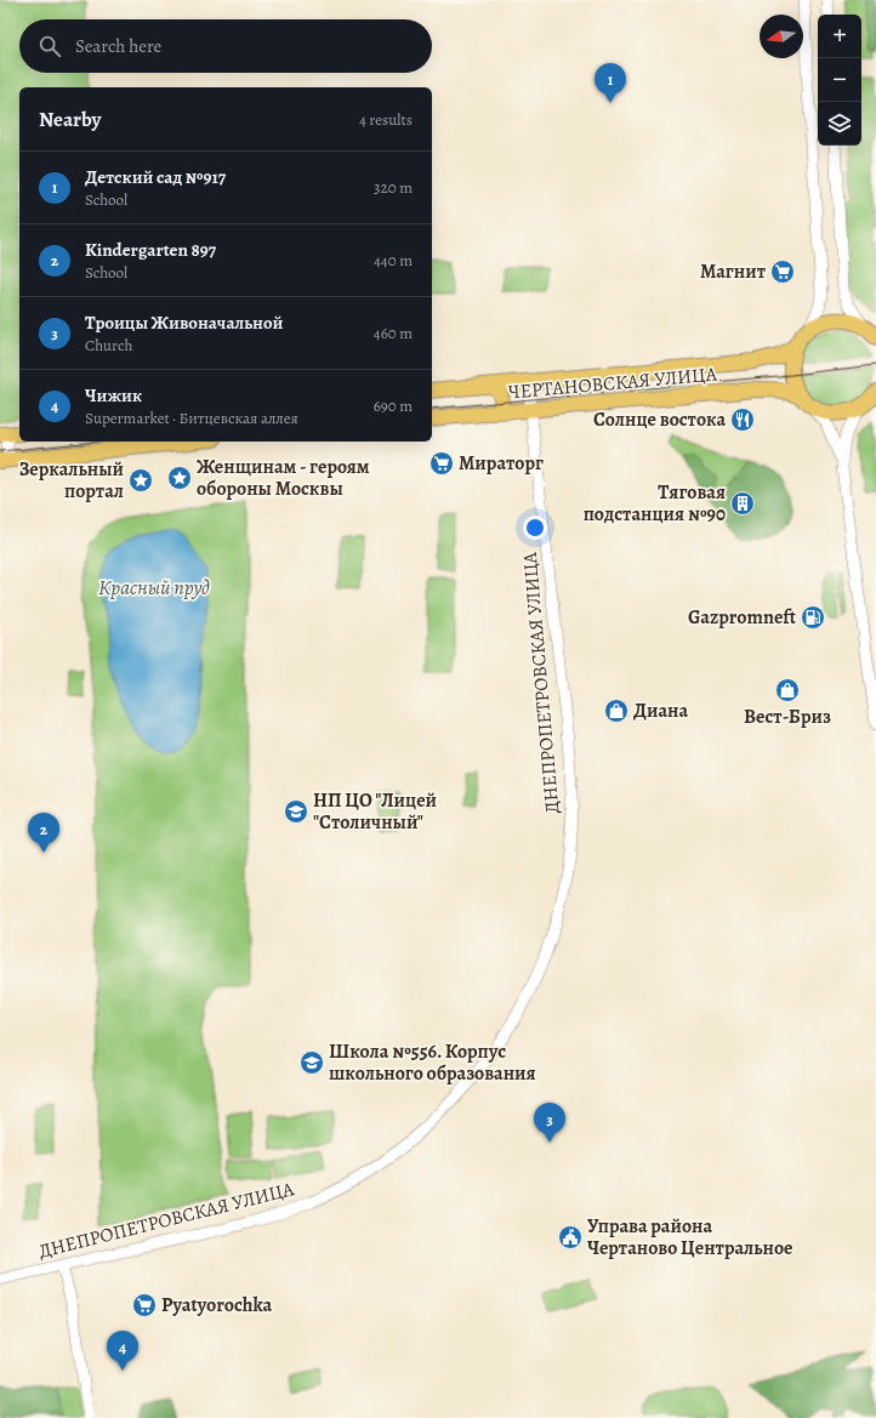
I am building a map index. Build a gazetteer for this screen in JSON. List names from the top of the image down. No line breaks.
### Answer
{"streets":{"main road":["ЧЕРТАНОВСКАЯ УЛИЦА"],"street":["ДНЕПРОПЕТРОВСКАЯ УЛИЦА"]},"crossings":[["ЧЕРТАНОВСКАЯ УЛИЦА","ДНЕПРОПЕТРОВСКАЯ УЛИЦА"]],"water":["Красный пруд"],"places":{"supermarket":["Магнит","Мираторг","Pyatyorochka"],"restaurant":["Солнце востока"],"place":["Женщинам - героям обороны Москвы","Зеркальный портал"],"building":["Тяговая подстанция №90"],"fuel station":["Gazpromneft"],"shop":["Вест-Бриз","Диана"],"school or university":["НП ЦО \"Лицей \"Столичный\"","Школа №556. Корпус школьного образования"],"public building":["Управа района Чертаново Центральное"]},"north":"left","page":{"map_buttons":["+","−"],"search":"Search here","pins":["1","2","3","4"],"heading":["Nearby","4 results"],"list":[{"mark":"1","name":"Детский сад №917","note":"School","value":"320 m"},{"mark":"2","name":"Kindergarten 897","note":"School","value":"440 m"},{"mark":"3","name":"Троицы Живоначальной","note":"Church","value":"460 m"},{"mark":"4","name":"Чижик","note":"Supermarket · Битцевская аллея","value":"690 m"}]}}
